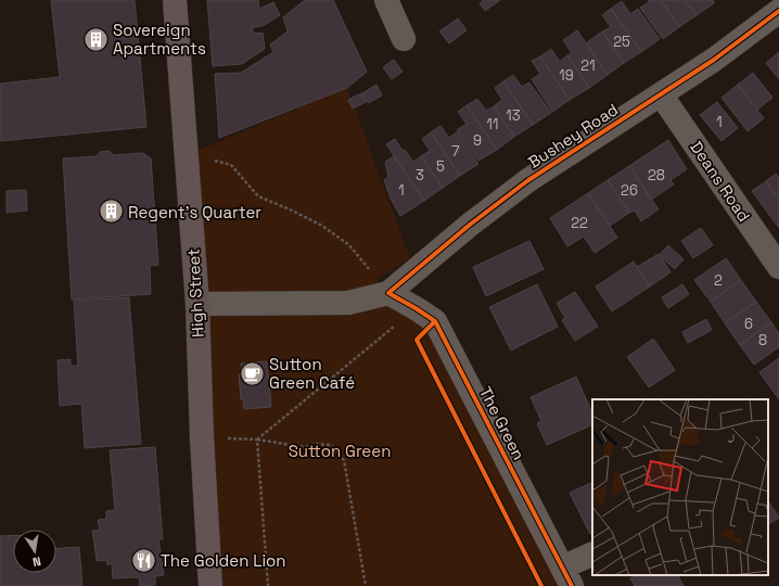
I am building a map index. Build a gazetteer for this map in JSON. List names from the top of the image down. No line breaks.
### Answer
{"streets":{"main road":["High Street"],"street":["Bushey Road","Deans Road","The Green"]},"crossings":[["Bushey Road","Deans Road"],["Bushey Road","High Street"],["Bushey Road","The Green"]],"parks":["Sutton Green"],"places":{"building":["Sovereign Apartments","Regent's Quarter"],"cafe":["Sutton Green Café"],"restaurant":["The Golden Lion"]},"house_numbers":["25","21","19","13","1","11","9","7","5","3","28","1","26","22","2","6","8"],"north":"bottom"}
